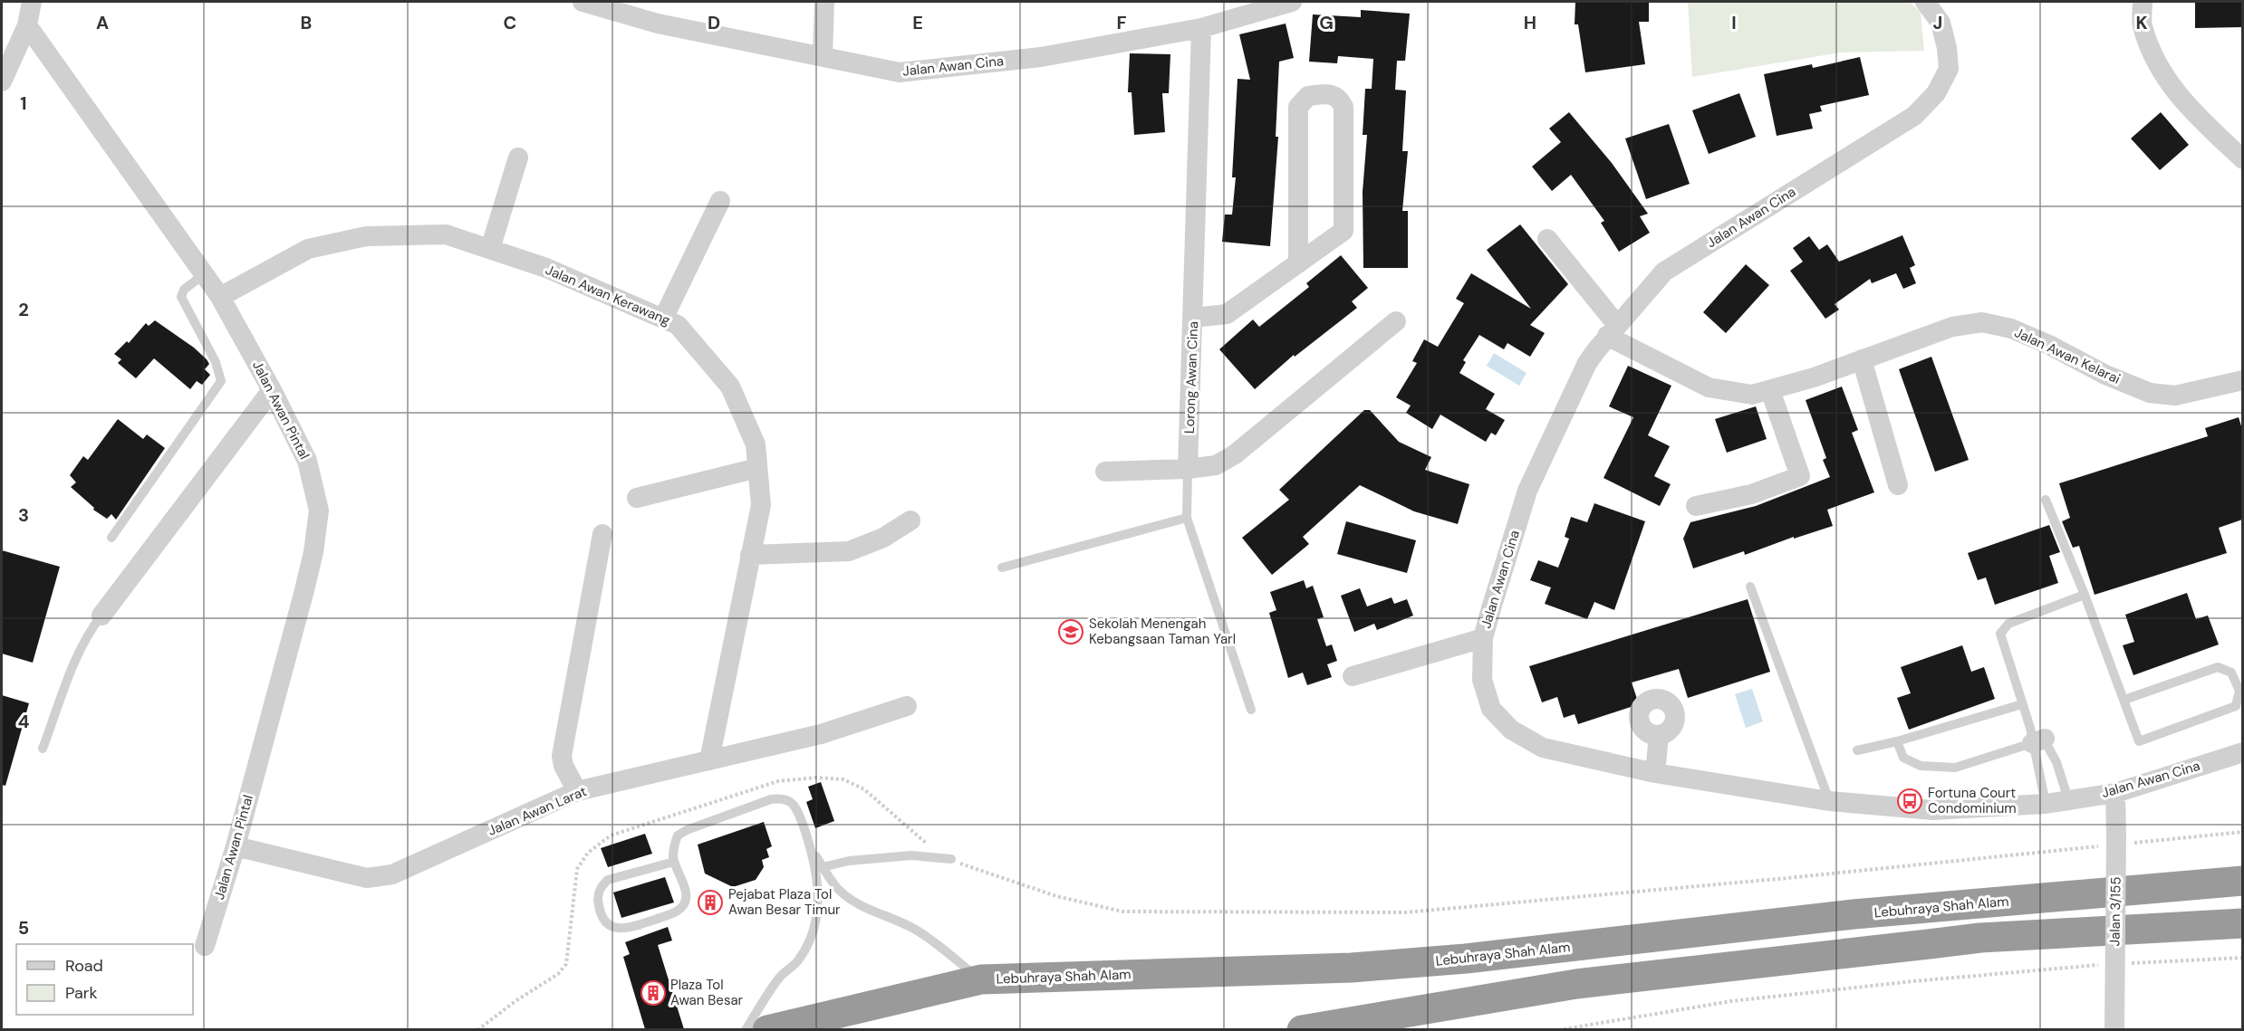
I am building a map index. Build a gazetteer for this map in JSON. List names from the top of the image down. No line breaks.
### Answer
{"streets":{"highway":["Lebuhraya Shah Alam"],"street":["Jalan Awan Cina","Jalan Awan Kerawang","Jalan Awan Kelarai","Lorong Awan Cina","Jalan Awan Pintal","Jalan Awan Larat","Jalan 3/155"]},"crossings":[["Jalan Awan Cina","Jalan Awan Kelarai"],["Jalan Awan Cina","Lorong Awan Cina"],["Jalan Awan Cina","Jalan 3/155"],["Jalan Awan Kerawang","Jalan Awan Pintal"],["Jalan Awan Kerawang","Jalan Awan Larat"],["Jalan Awan Pintal","Jalan Awan Larat"]],"places":{"school or university":["Sekolah Menengah Kebangsaan Taman Yarl"],"bus stop":["Fortuna Court Condominium"],"building":["Pejabat Plaza Tol Awan Besar Timur","Plaza Tol Awan Besar"]},"legend":["Road","Park"],"grid":{"columns":["A","B","C","D","E","F","G","H","I","J","K"],"rows":["1","2","3","4","5"]}}
